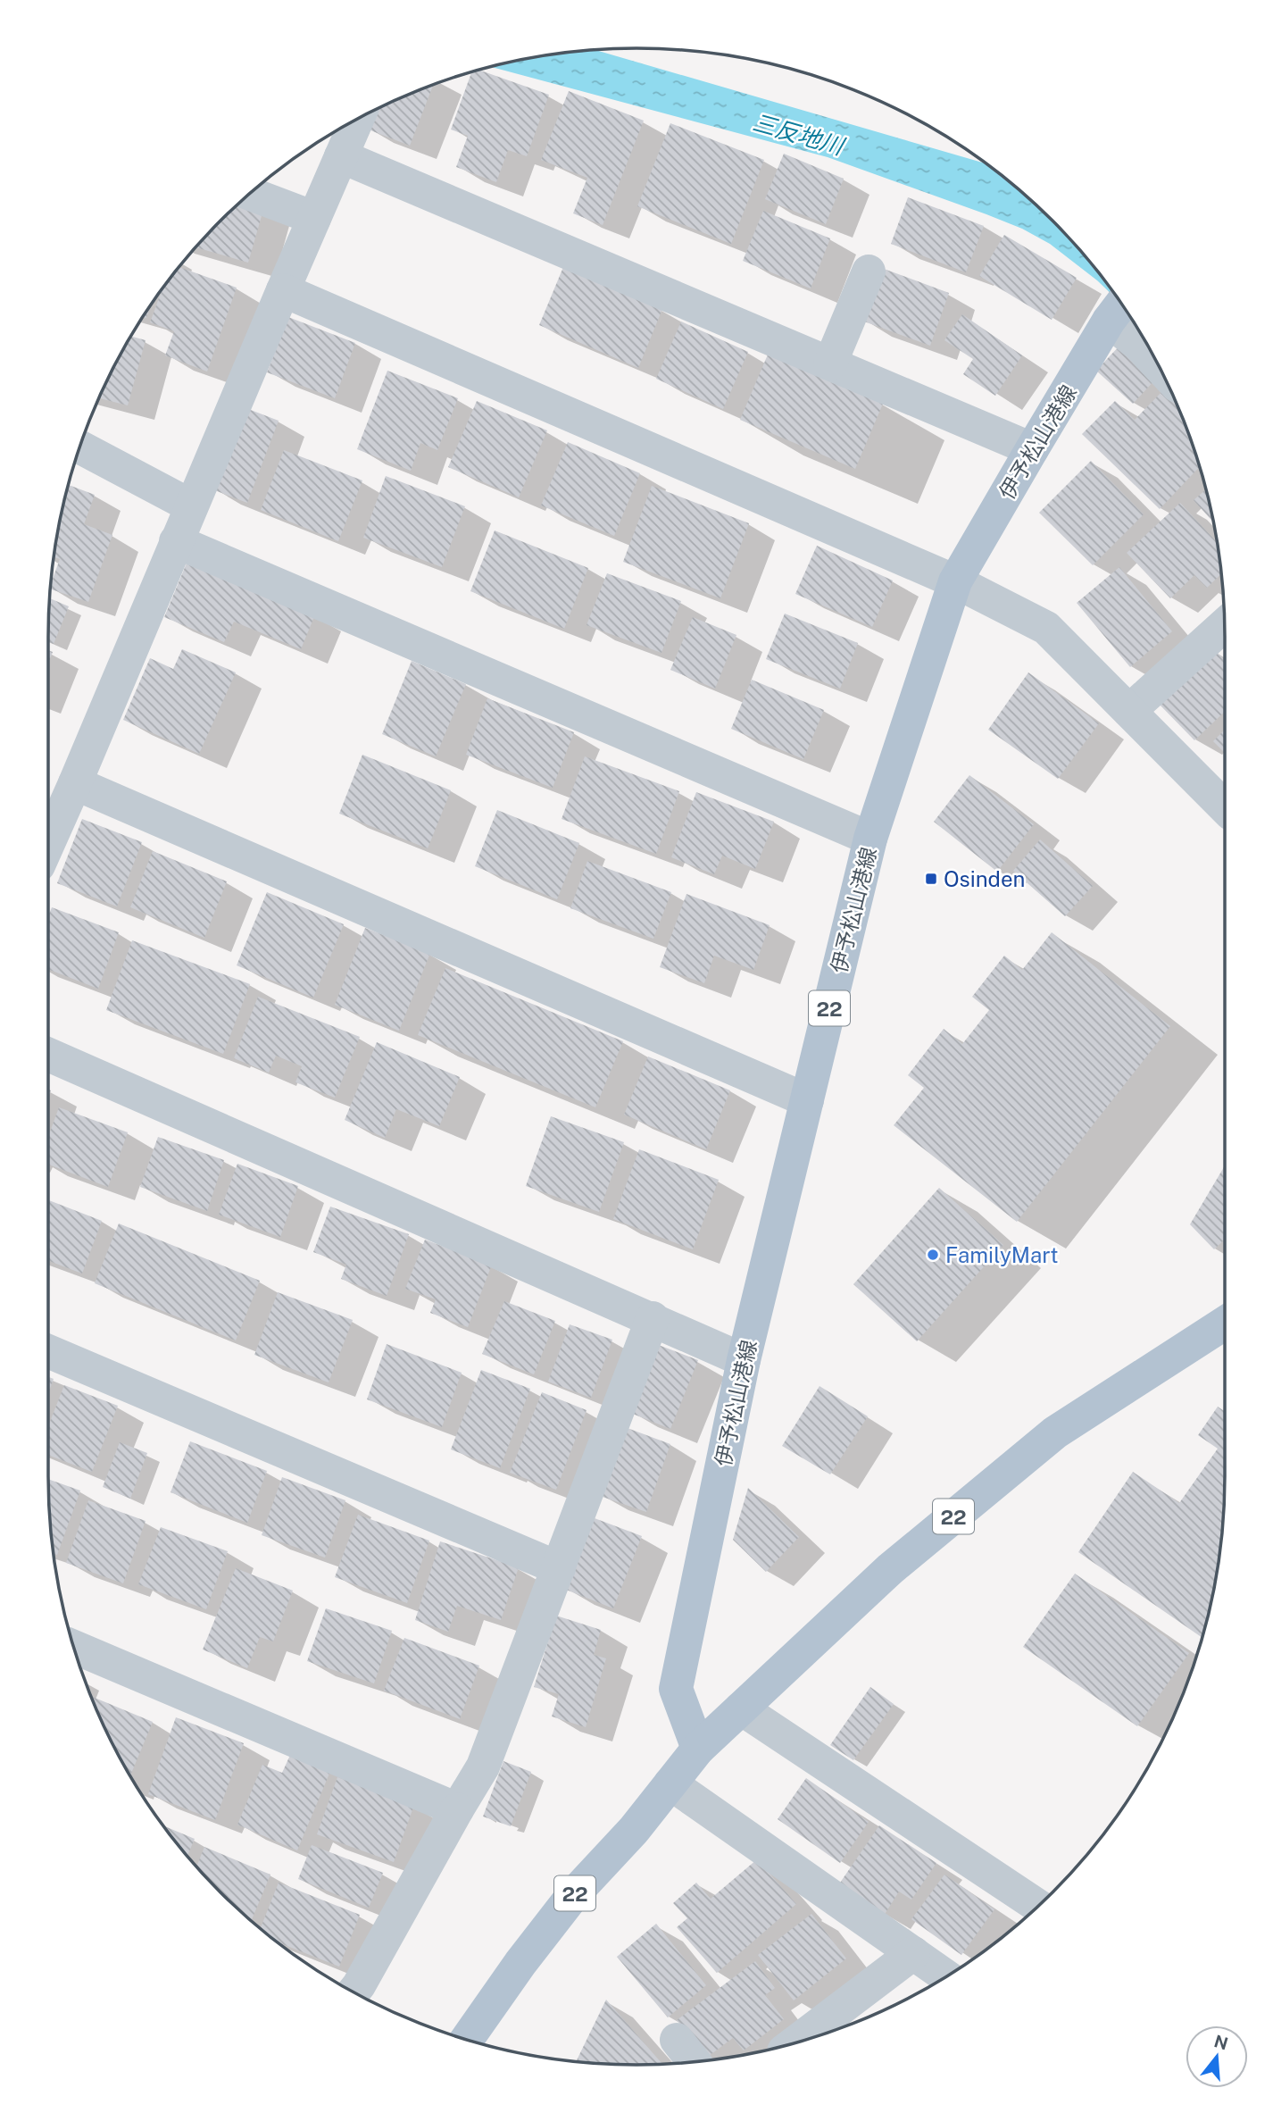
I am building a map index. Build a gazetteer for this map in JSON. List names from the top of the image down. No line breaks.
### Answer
{"streets":{"main road":["伊予松山港線","22"]},"crossings":[["伊予松山港線","22"]],"water":["三反地川"],"places":{"transit":["Osinden"],"other":["FamilyMart"]},"north":"top"}
